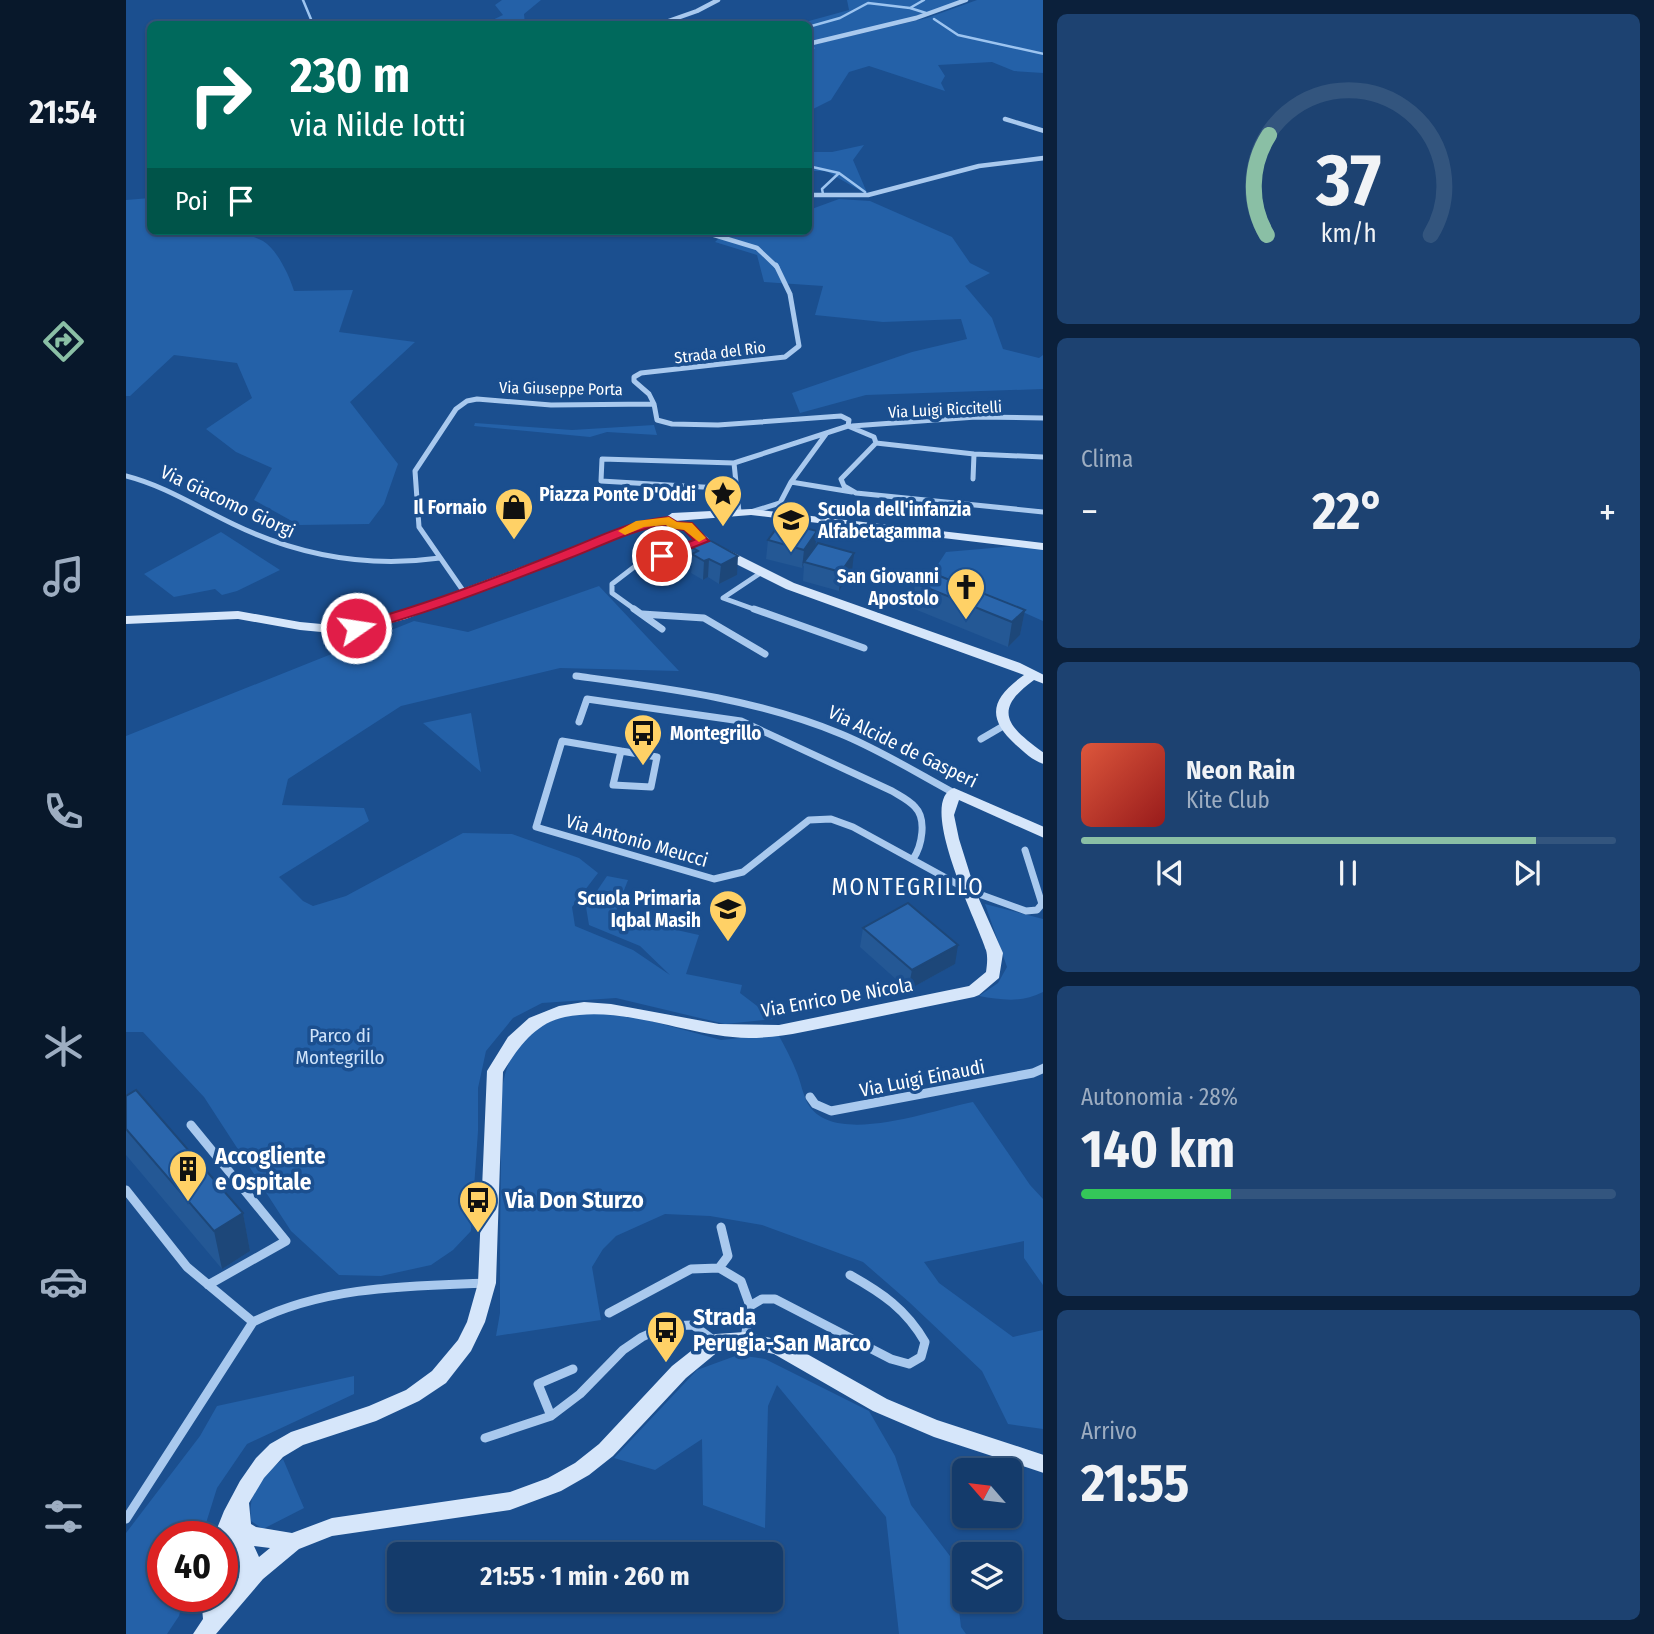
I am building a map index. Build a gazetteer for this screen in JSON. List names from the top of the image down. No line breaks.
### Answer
{"streets":{"street":["Strada del Rio","Via Giuseppe Porta","Via Luigi Riccitelli","Via Giacomo Giorgi","Via Alcide de Gasperi","Via Antonio Meucci","Via Enrico De Nicola","Via Luigi Einaudi"]},"crossings":[["Strada del Rio","Via Giuseppe Porta"],["Via Giuseppe Porta","Via Giacomo Giorgi"],["Via Alcide de Gasperi","Via Enrico De Nicola"],["Via Antonio Meucci","Via Enrico De Nicola"]],"districts":["MONTEGRILLO"],"parks":["Parco di Montegrillo"],"places":{"place":["Piazza Ponte D'Oddi"],"shop":["Il Fornaio"],"school or university":["Scuola dell'infanzia Alfabetagamma","Scuola Primaria Iqbal Masih"],"church":["San Giovanni Apostolo"],"bus stop":["Montegrillo","Via Don Sturzo","Strada Perugia-San Marco"],"building":["Accogliente e Ospitale"]},"north":"top left","page":{"tabs":"21:54","turn":["230 m","via Nilde Iotti"],"then":"Poi","tile":["Clima",["Autonomia · 28%","140 km"],["Arrivo","21:55"]],"heat":["−","22°","+"],"song":["Neon Rain","Kite Club"],"limit":"40","trip":"21:55 · 1 min · 260 m","gauge":["37","km/h"]}}
